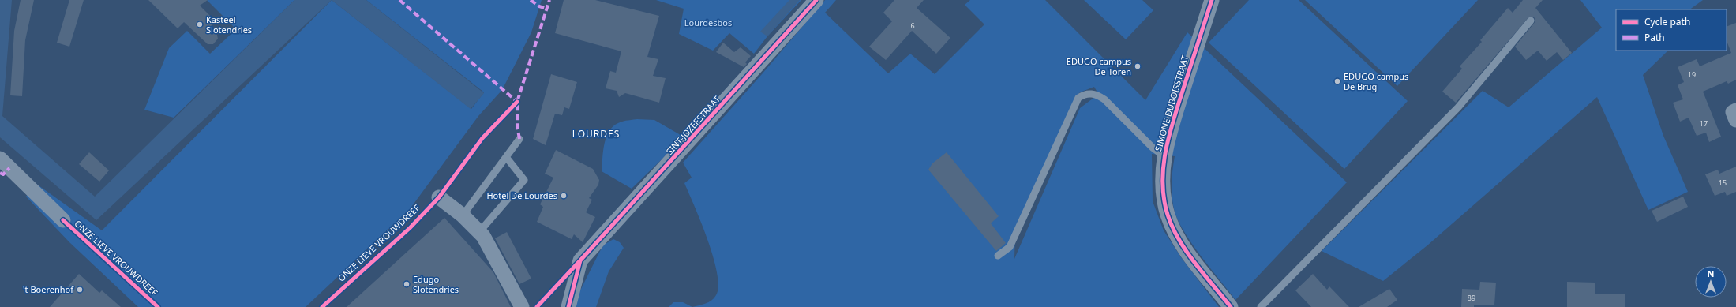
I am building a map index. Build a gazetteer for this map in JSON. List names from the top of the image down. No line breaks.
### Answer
{"streets":{"street":["SIMONE DUBOISSTRAAT","SINT-JOZEFSTRAAT","ONZE LIEVE VROUWDREEF"]},"districts":["LOURDES"],"parks":["Lourdesbos"],"places":["Kasteel Slotendries","EDUGO campus De Toren","EDUGO campus De Brug","Hotel De Lourdes","Edugo Slotendries","'t Boerenhof"],"house_numbers":["6","19","17","15","89"],"legend":["Cycle path","Path"],"north":"top"}
